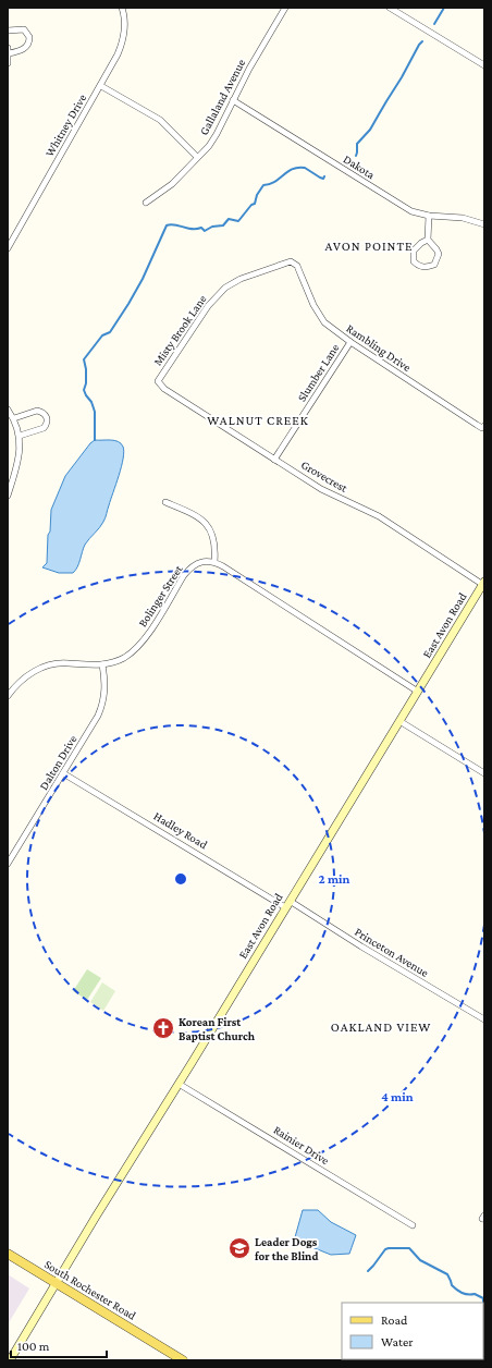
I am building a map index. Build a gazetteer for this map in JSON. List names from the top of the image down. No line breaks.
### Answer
{"streets":{"main road":["East Avon Road","South Rochester Road"],"street":["Gallaland Avenue","Whitney Drive","Dakota","Misty Brook Lane","Rambling Drive","Slumber Lane","Grovecrest","Bolinger Street","Dalton Drive","Hadley Road","Princeton Avenue","Rainier Drive"]},"crossings":[["Gallaland Avenue","Dakota"],["Misty Brook Lane","Rambling Drive"],["Misty Brook Lane","Grovecrest"],["Rambling Drive","Slumber Lane"],["Slumber Lane","Grovecrest"],["Grovecrest","East Avon Road"],["Bolinger Street","Dalton Drive"],["East Avon Road","Hadley Road"],["East Avon Road","Princeton Avenue"],["East Avon Road","Rainier Drive"],["East Avon Road","South Rochester Road"],["Dalton Drive","Hadley Road"],["Hadley Road","Princeton Avenue"]],"districts":["AVON POINTE","WALNUT CREEK","OAKLAND VIEW"],"places":{"church":["Korean First Baptist Church"],"school or university":["Leader Dogs for the Blind"]},"legend":["Road","Water"],"scale_bar":"100 m","rings":["2 min","4 min"]}
